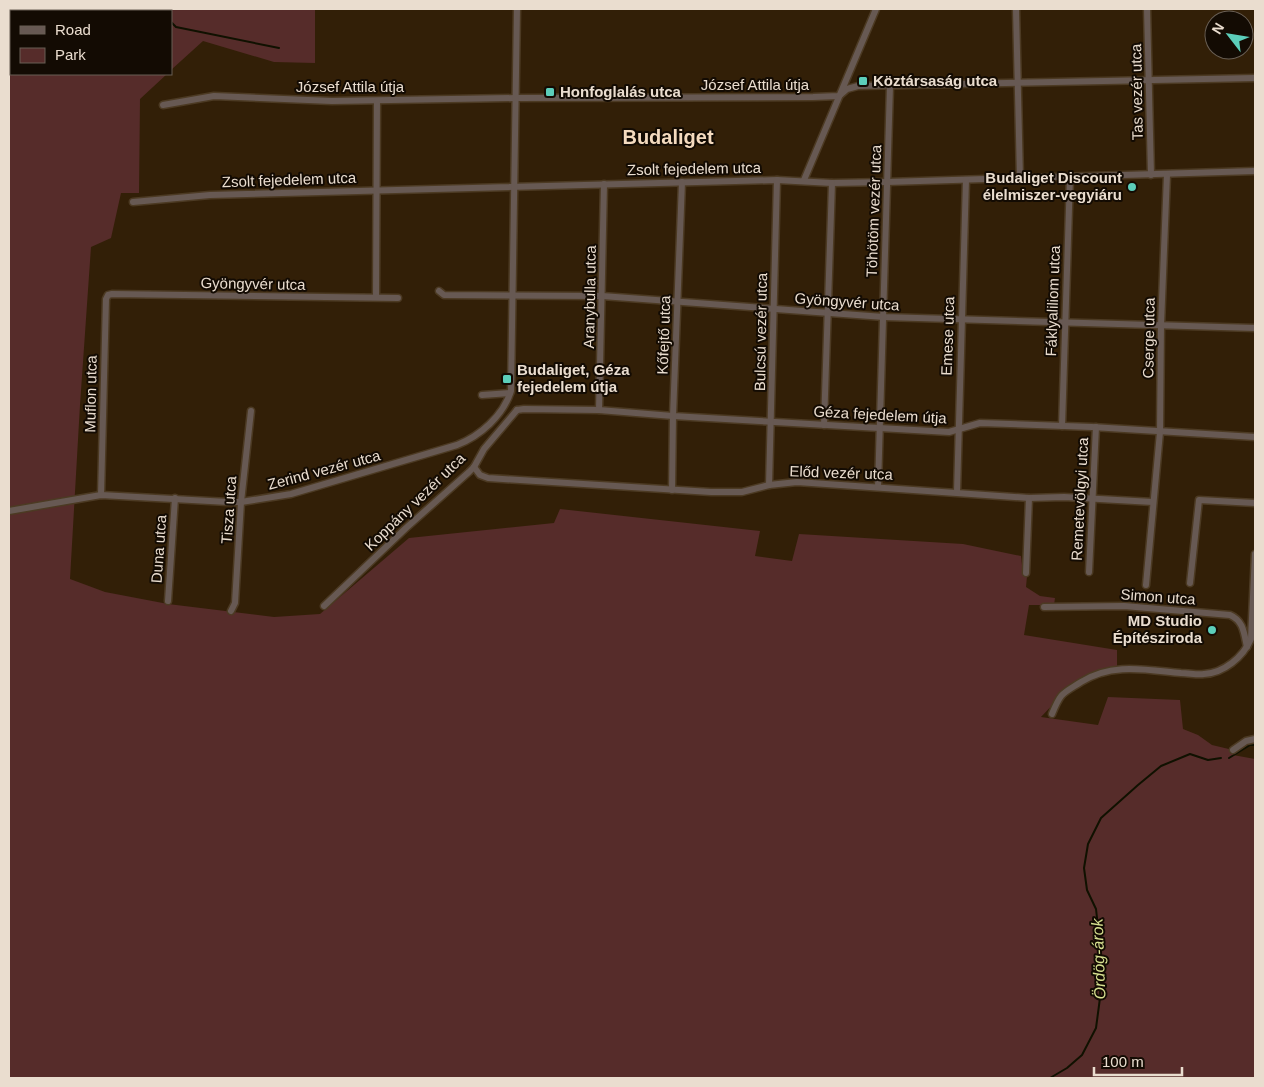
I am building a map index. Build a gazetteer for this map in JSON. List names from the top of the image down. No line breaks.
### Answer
{"streets":{"street":["József Attila útja","Tas vezér utca","Zsolt fejedelem utca","Töhötöm vezér utca","Gyöngyvér utca","Aranybulla utca","Fáklyaliliom utca","Bulcsú vezér utca","Kőfejtő utca","Emese utca","Cserge utca","Muflon utca","Géza fejedelem útja","Zerind vezér utca","Előd vezér utca","Remetevölgyi utca","Koppány vezér utca","Tisza utca","Duna utca","Simon utca"]},"crossings":[["József Attila útja","Tas vezér utca"],["József Attila útja","Töhötöm vezér utca"],["Tas vezér utca","Zsolt fejedelem utca"],["Zsolt fejedelem utca","Töhötöm vezér utca"],["Zsolt fejedelem utca","Aranybulla utca"],["Zsolt fejedelem utca","Fáklyaliliom utca"],["Zsolt fejedelem utca","Bulcsú vezér utca"],["Zsolt fejedelem utca","Kőfejtő utca"],["Zsolt fejedelem utca","Emese utca"],["Zsolt fejedelem utca","Cserge utca"],["Töhötöm vezér utca","Gyöngyvér utca"],["Töhötöm vezér utca","Géza fejedelem útja"],["Töhötöm vezér utca","Előd vezér utca"],["Gyöngyvér utca","Aranybulla utca"],["Gyöngyvér utca","Fáklyaliliom utca"],["Gyöngyvér utca","Bulcsú vezér utca"],["Gyöngyvér utca","Kőfejtő utca"],["Gyöngyvér utca","Emese utca"],["Gyöngyvér utca","Cserge utca"],["Gyöngyvér utca","Muflon utca"],["Aranybulla utca","Géza fejedelem útja"],["Fáklyaliliom utca","Géza fejedelem útja"],["Bulcsú vezér utca","Géza fejedelem útja"],["Bulcsú vezér utca","Előd vezér utca"],["Kőfejtő utca","Géza fejedelem útja"],["Kőfejtő utca","Előd vezér utca"],["Emese utca","Géza fejedelem útja"],["Emese utca","Előd vezér utca"],["Cserge utca","Géza fejedelem útja"],["Cserge utca","Előd vezér utca"],["Muflon utca","Zerind vezér utca"],["Géza fejedelem útja","Remetevölgyi utca"],["Géza fejedelem útja","Koppány vezér utca"],["Zerind vezér utca","Tisza utca"],["Zerind vezér utca","Duna utca"],["Előd vezér utca","Remetevölgyi utca"],["Előd vezér utca","Koppány vezér utca"]],"districts":["Budaliget"],"water":["Ördög-árok"],"places":{"transit":["Köztársaság utca","Honfoglalás utca","Budaliget, Géza fejedelem útja"],"other":["Budaliget Discount élelmiszer-vegyiáru","MD Studio Építésziroda"]},"legend":["Road","Park"],"scale_bar":"100 m","north":"top left"}
